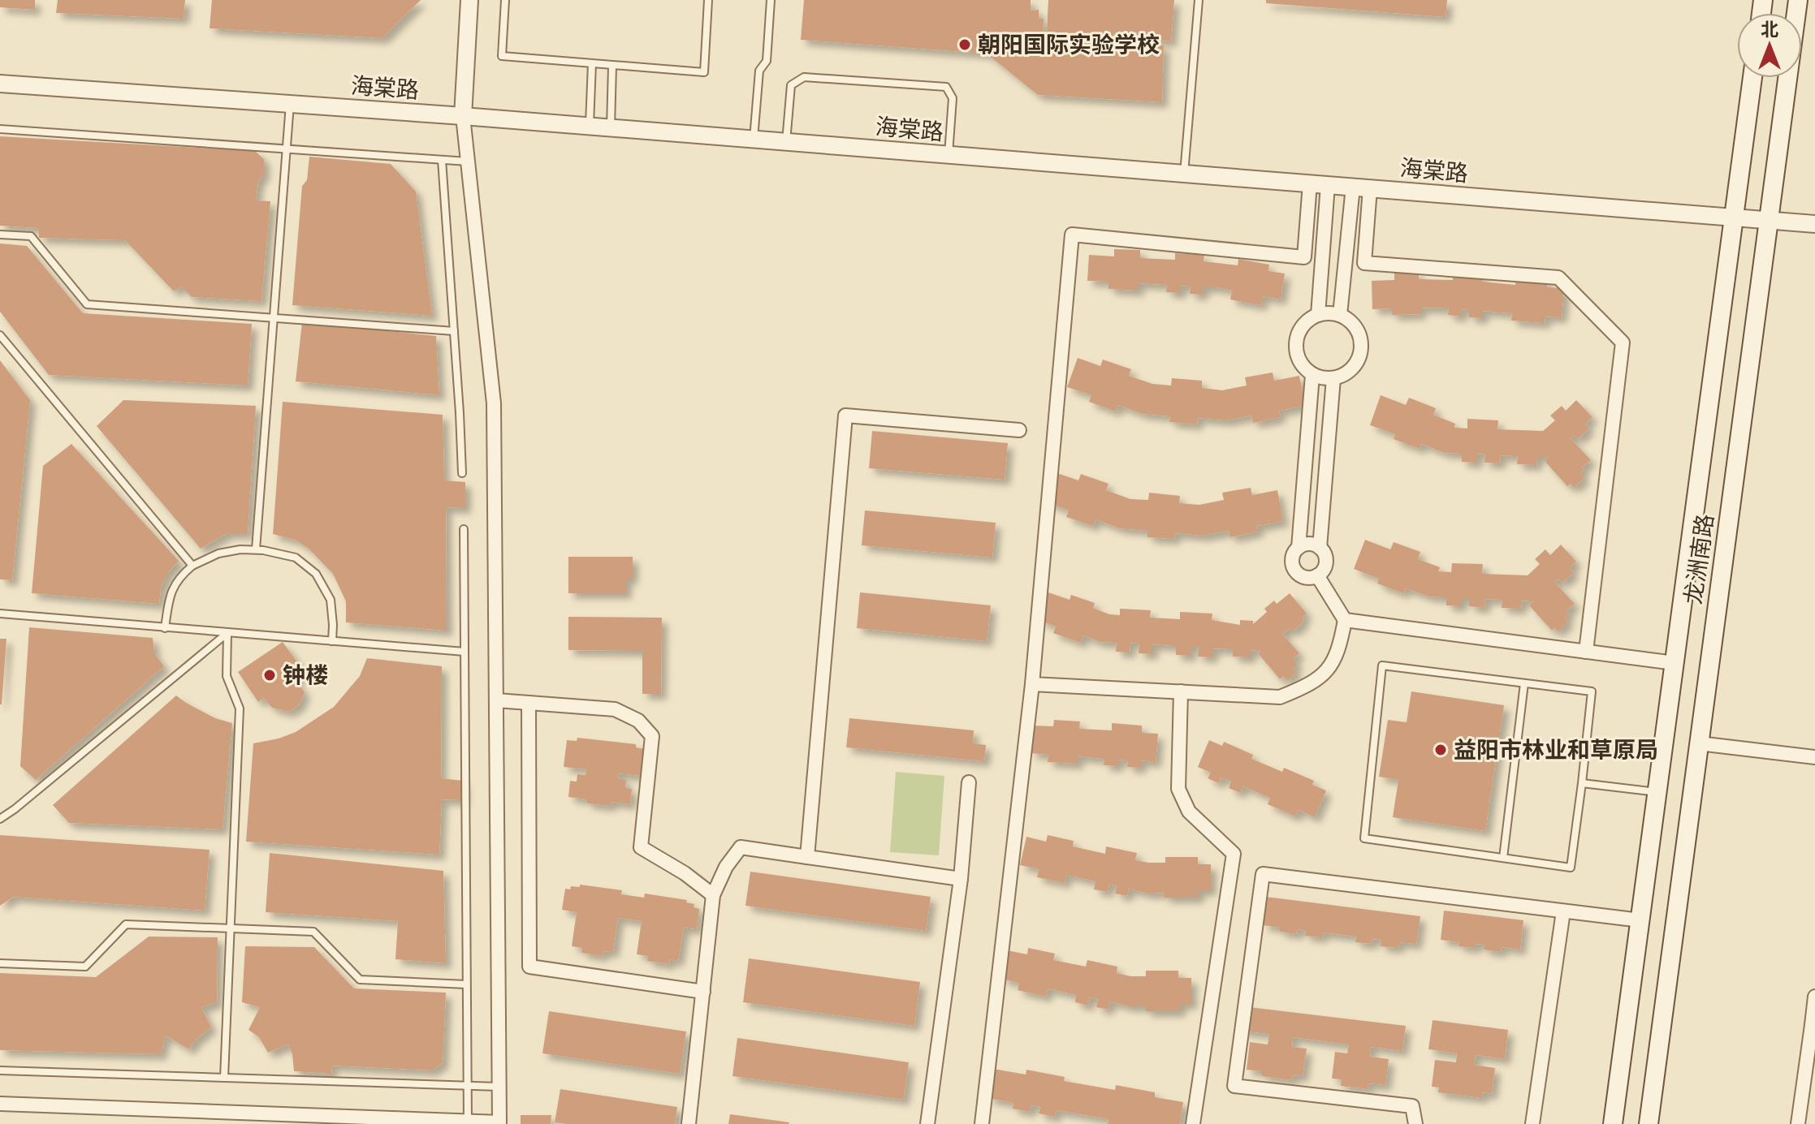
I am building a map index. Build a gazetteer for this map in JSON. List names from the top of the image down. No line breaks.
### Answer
{"streets":{"main road":["龙洲南路"],"street":["海棠路"]},"crossings":[["海棠路","龙洲南路"]],"places":["朝阳国际实验学校","钟楼","益阳市林业和草原局"],"north":"top"}
